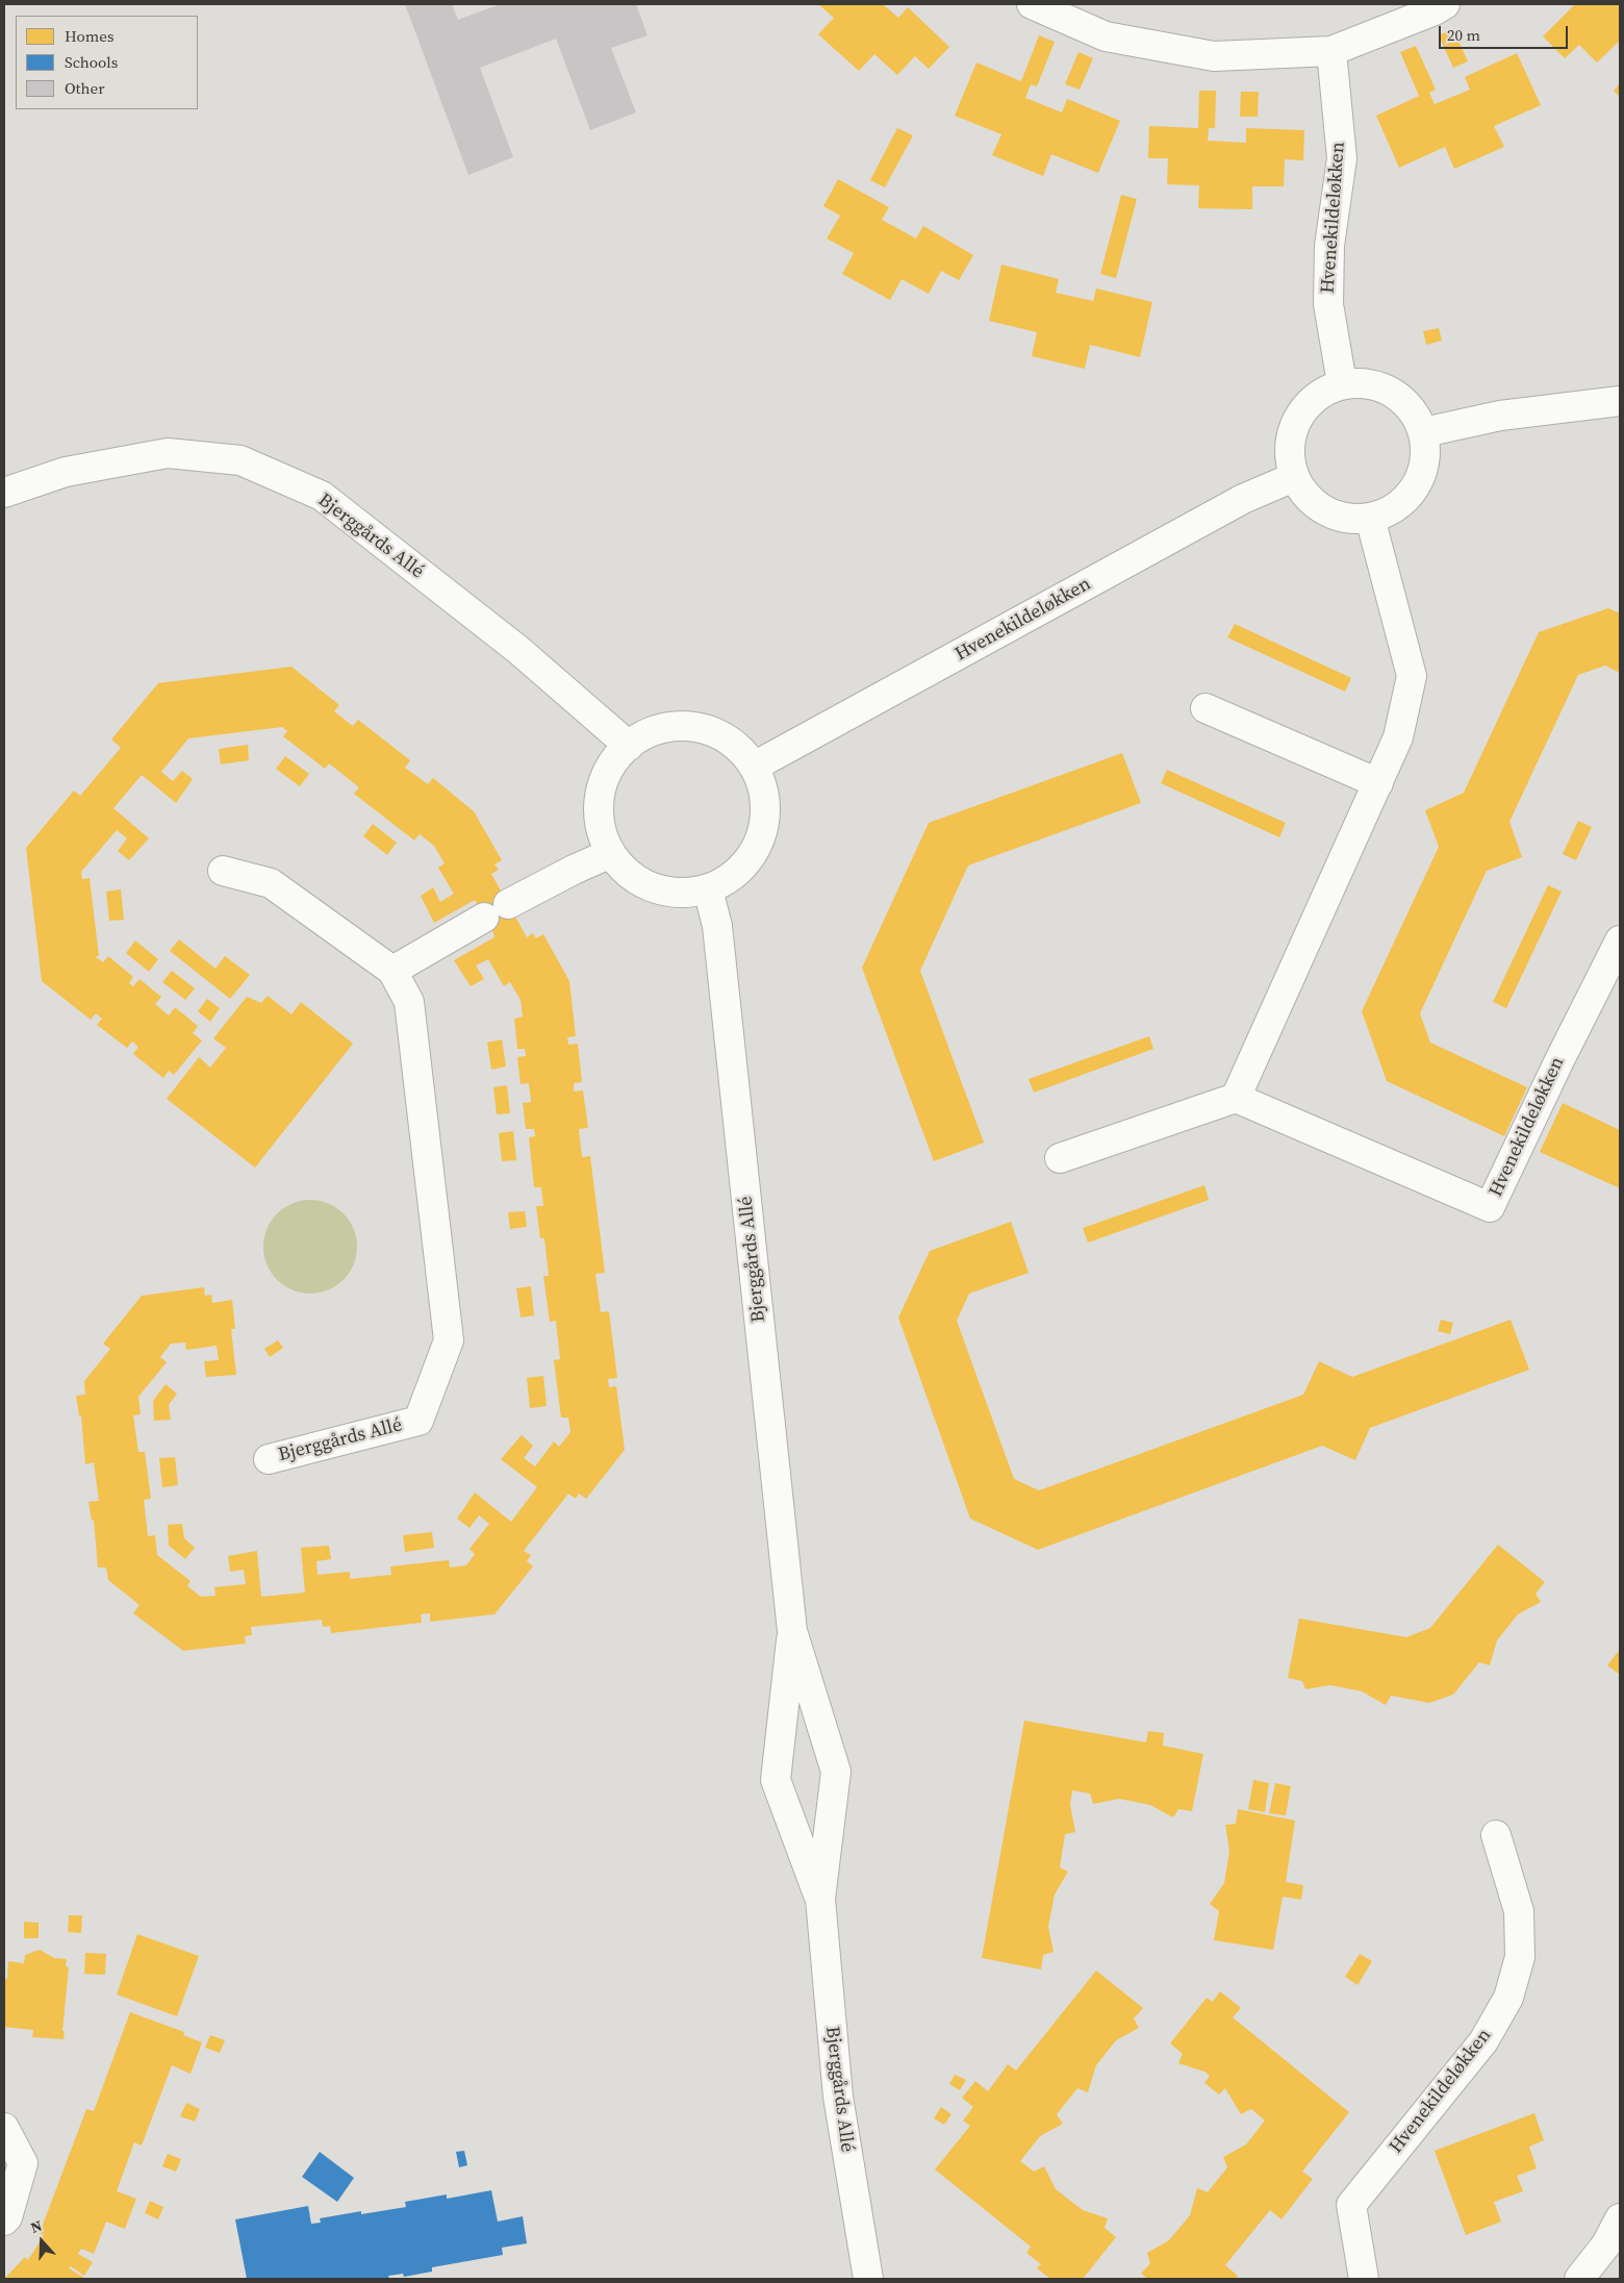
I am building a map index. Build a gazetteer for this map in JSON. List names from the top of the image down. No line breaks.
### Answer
{"streets":{"street":["Hvenekildeløkken","Bjerggårds Allé"]},"crossings":[["Hvenekildeløkken","Bjerggårds Allé"]],"legend":["Homes","Schools","Other"],"scale_bar":"20 m","north":"top"}
